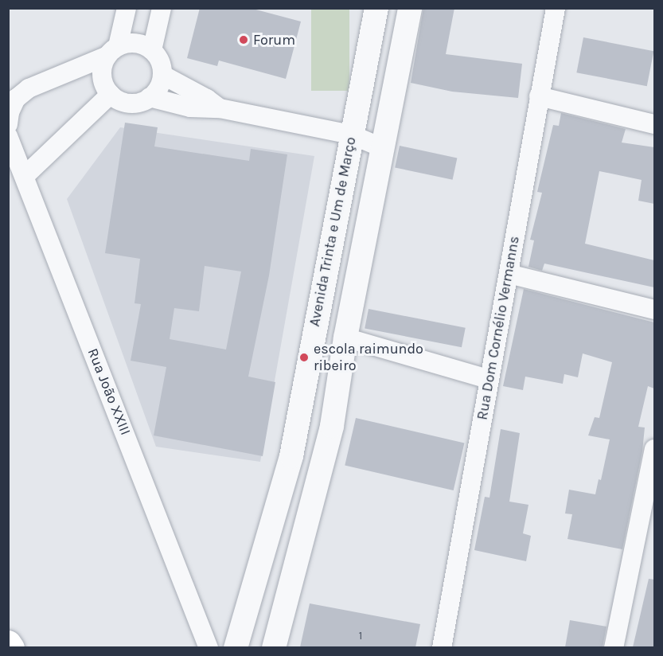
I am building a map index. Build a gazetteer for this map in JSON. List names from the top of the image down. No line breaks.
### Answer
{"streets":{"street":["Avenida Trinta e Um de Março","Rua Dom Cornélio Vermanns","Rua João XXIII"]},"places":["Forum","escola raimundo ribeiro"],"house_numbers":["1"]}
